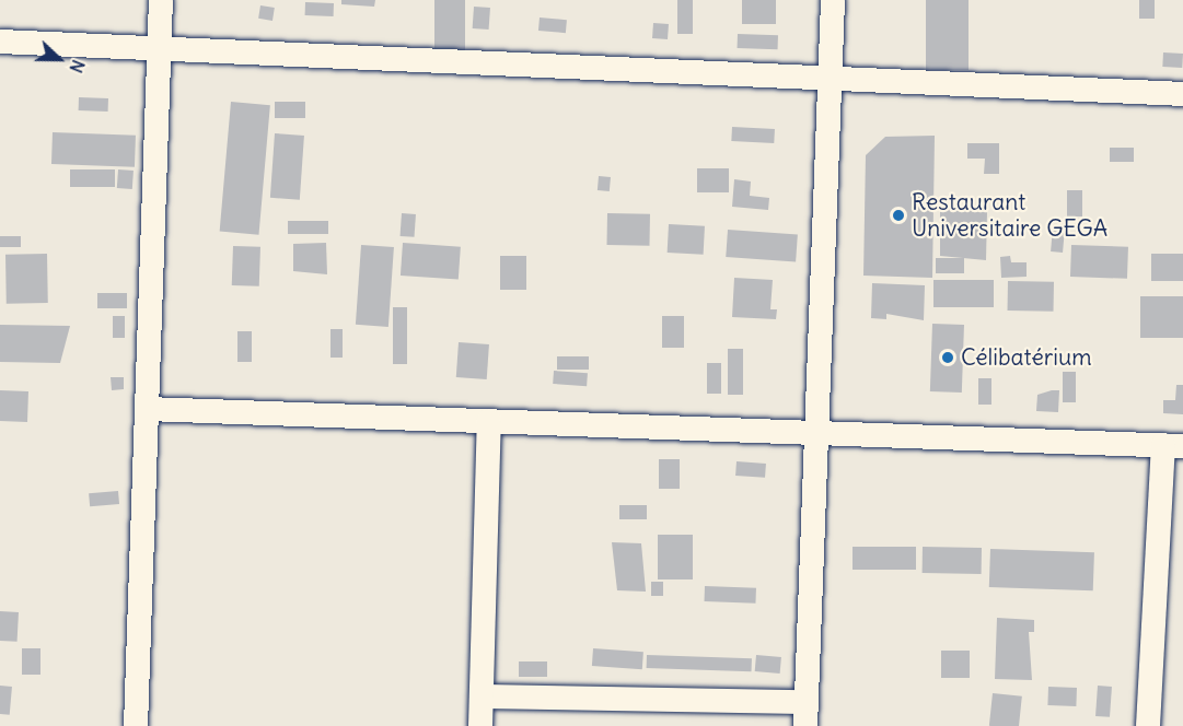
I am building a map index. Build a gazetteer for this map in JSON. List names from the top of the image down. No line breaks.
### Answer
{"places":["Restaurant Universitaire GEGA","Célibatérium"],"north":"right"}
